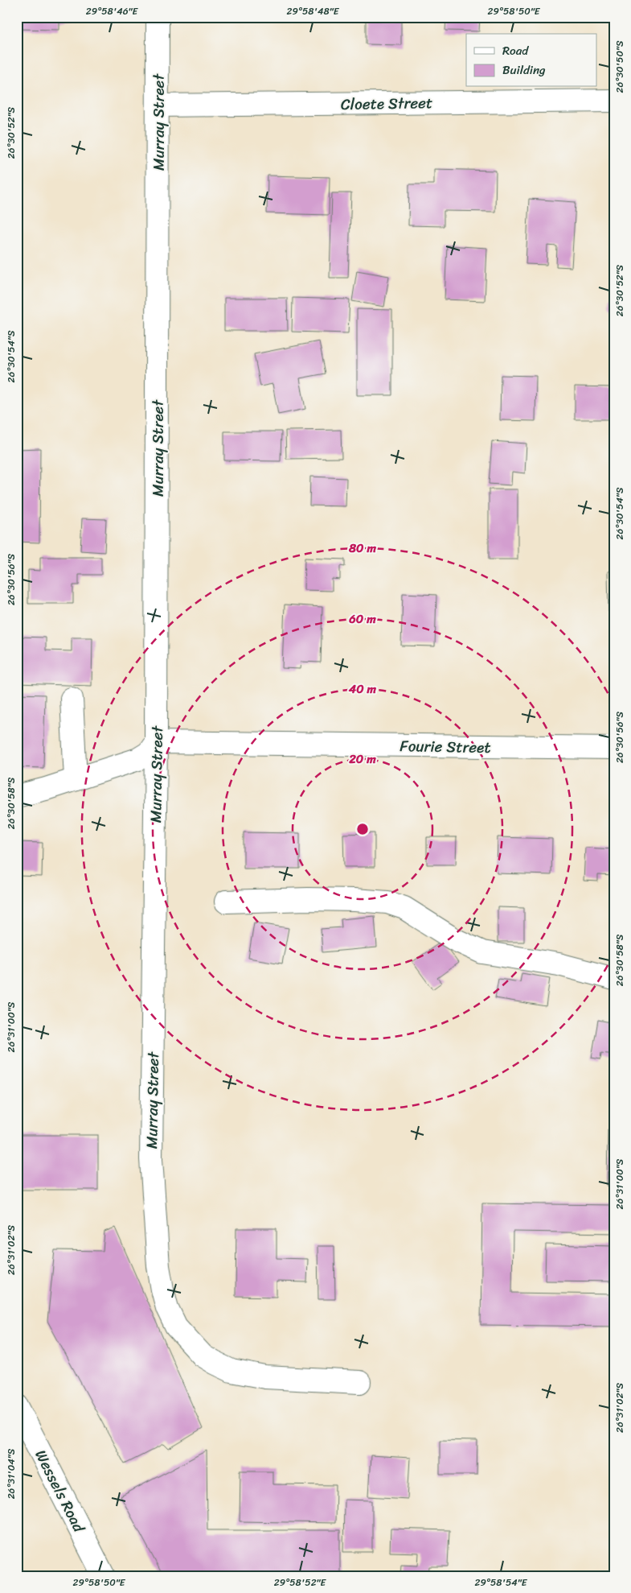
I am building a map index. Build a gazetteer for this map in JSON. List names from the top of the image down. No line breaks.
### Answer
{"streets":{"street":["Cloete Street","Murray Street","Fourie Street","Wessels Road"]},"crossings":[["Cloete Street","Murray Street"],["Murray Street","Fourie Street"]],"legend":["Road","Building"],"coordinates":["29°58'46\"E","29°58'48\"E","29°58'50\"E","26°30'50\"S","26°30'52\"S","26°30'54\"S","26°30'56\"S","26°30'58\"S","26°31'00\"S","26°31'02\"S","26°31'04\"S","29°58'52\"E","29°58'54\"E"],"rings":["80 m","60 m","40 m","20 m"]}
